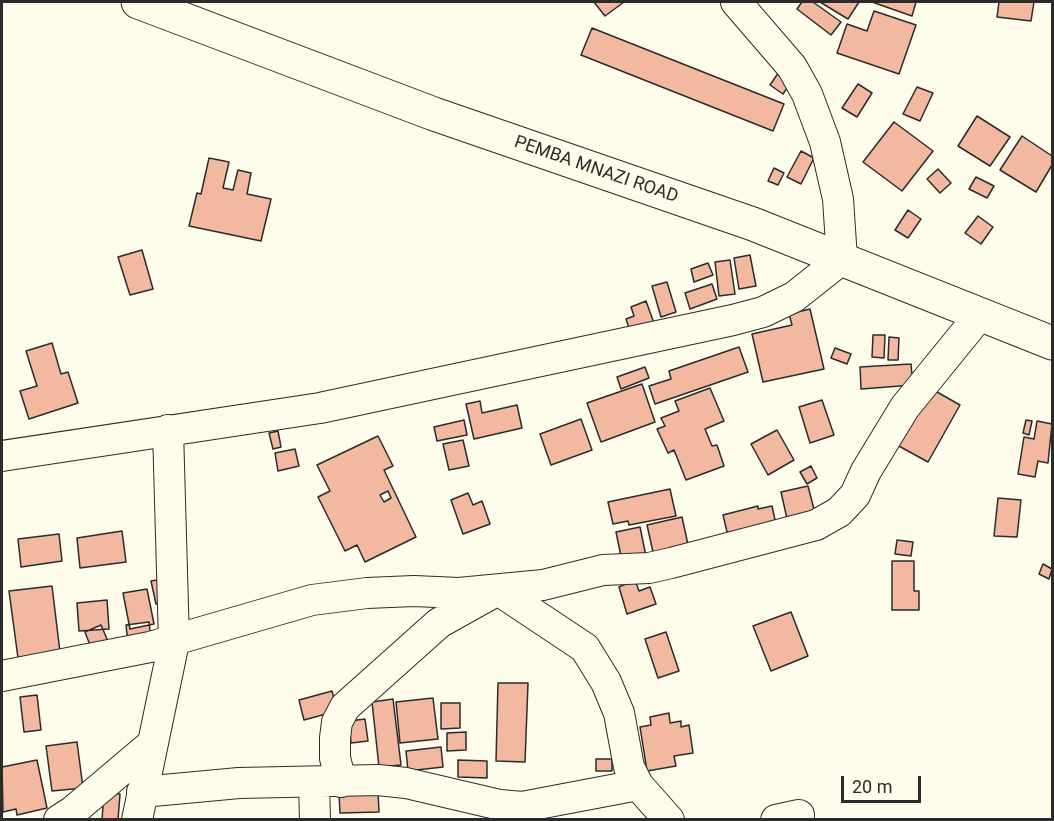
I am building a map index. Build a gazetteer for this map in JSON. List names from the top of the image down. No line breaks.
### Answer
{"streets":{"main road":["PEMBA MNAZI ROAD"]},"scale_bar":"20 m"}
